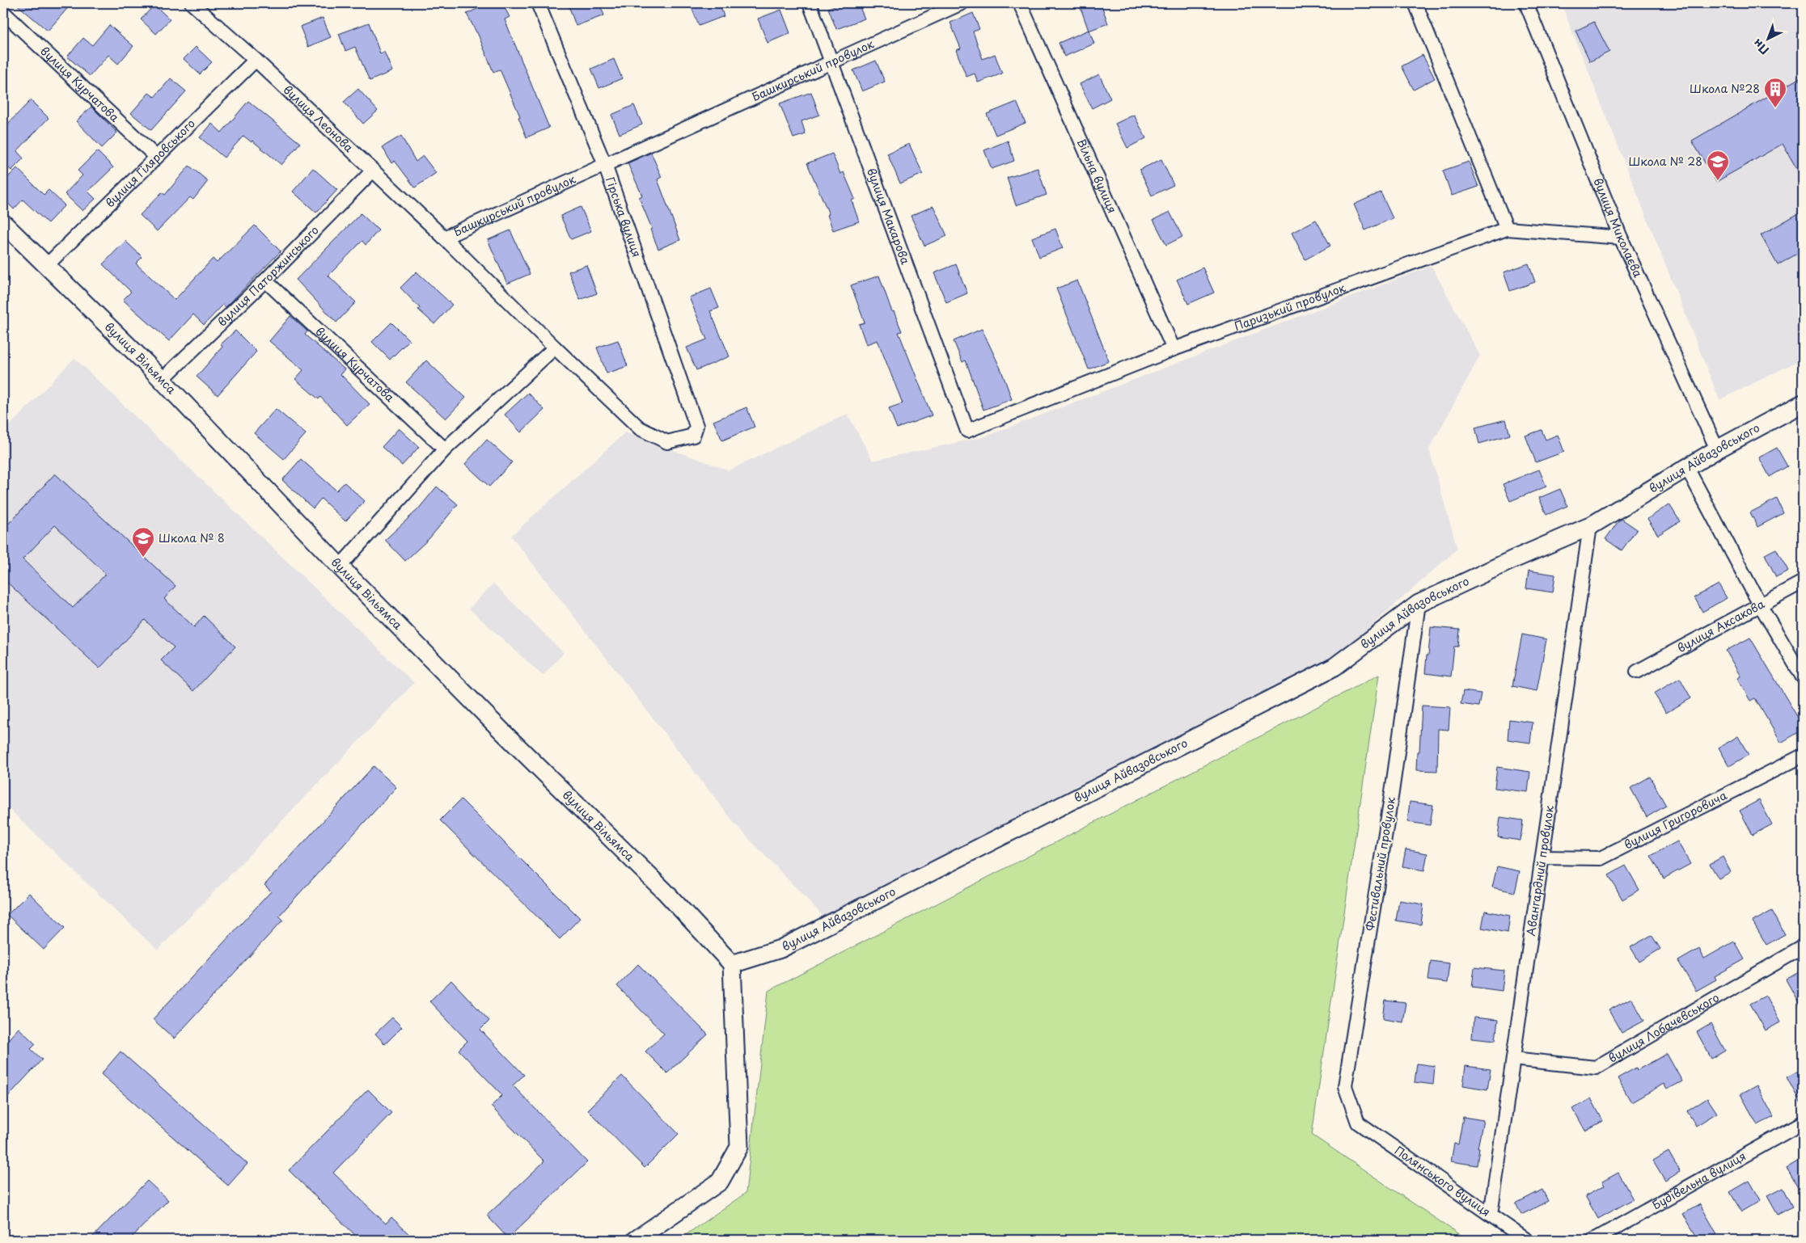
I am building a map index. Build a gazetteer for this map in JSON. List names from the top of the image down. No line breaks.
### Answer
{"streets":{"street":["Башкирський провулок","вулиця Курчатова","вулиця Леонова","вулиця Гіляровського","Вільна вулиця","вулиця Макарова","Гірська вулиця","вулиця Миколаєва","вулиця Паторжинського","Паризький провулок","вулиця Вільямса","вулиця Айвазовського","вулиця Аксакова","вулиця Григоровича","Фестивальний провулок","Авангардний провулок","вулиця Лобачевського","Полянського вулиця","Будівельна вулиця"]},"crossings":[["Башкирський провулок","вулиця Леонова"],["Башкирський провулок","вулиця Макарова"],["Башкирський провулок","Гірська вулиця"],["вулиця Курчатова","вулиця Гіляровського"],["вулиця Курчатова","вулиця Паторжинського"],["вулиця Леонова","вулиця Гіляровського"],["вулиця Леонова","вулиця Паторжинського"],["вулиця Гіляровського","вулиця Вільямса"],["Вільна вулиця","Паризький провулок"],["вулиця Макарова","Паризький провулок"],["вулиця Миколаєва","Паризький провулок"],["вулиця Миколаєва","вулиця Айвазовського"],["вулиця Паторжинського","вулиця Вільямса"],["вулиця Вільямса","вулиця Айвазовського"],["вулиця Айвазовського","Фестивальний провулок"],["вулиця Айвазовського","Авангардний провулок"],["вулиця Григоровича","Авангардний провулок"],["Фестивальний провулок","Полянського вулиця"],["Авангардний провулок","вулиця Лобачевського"],["Авангардний провулок","Полянського вулиця"]],"places":{"building":["Школа №28"],"school or university":["Школа № 28","Школа № 8"]},"north":"bottom left"}
